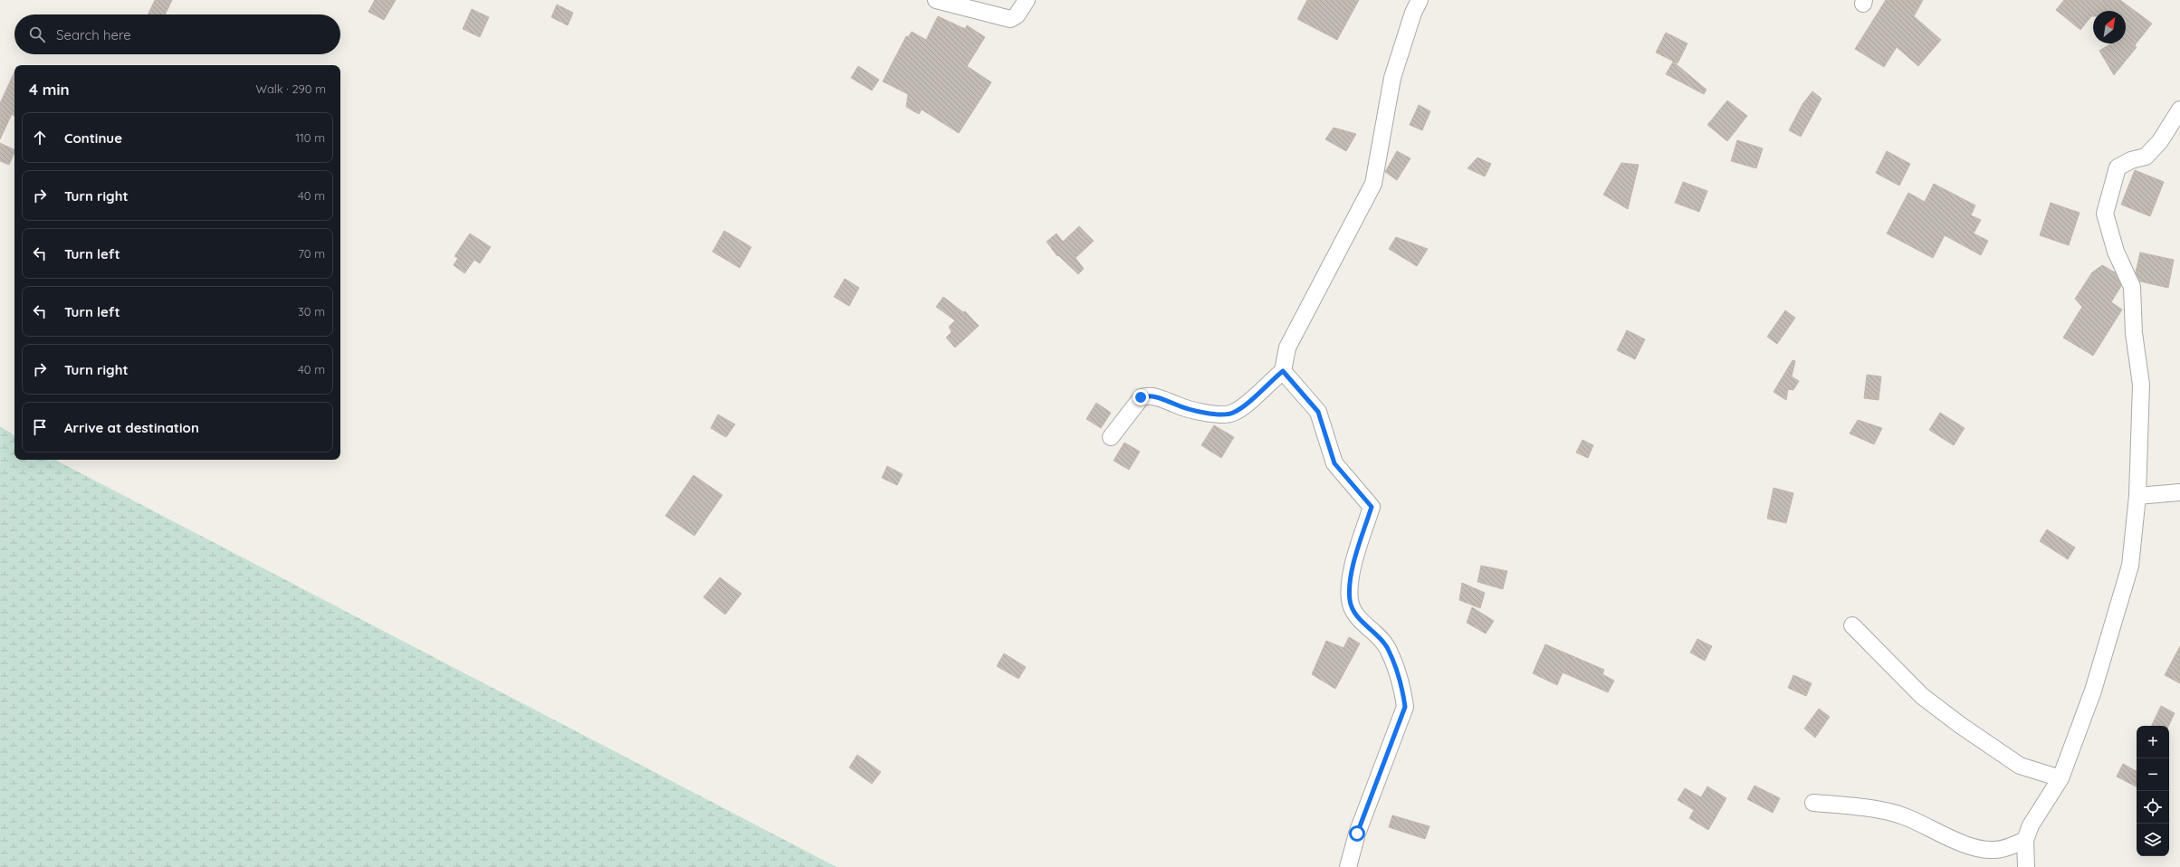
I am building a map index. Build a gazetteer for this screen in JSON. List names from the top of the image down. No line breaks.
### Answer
{"north":"top right","page":{"search":"Search here","heading":["4 min","Walk · 290 m"],"list":[["Continue","110 m"],["Turn right","40 m"],["Turn left","70 m"],["Turn left","30 m"],["Turn right","40 m"],"Arrive at destination"],"map_buttons":["+","−"]}}
